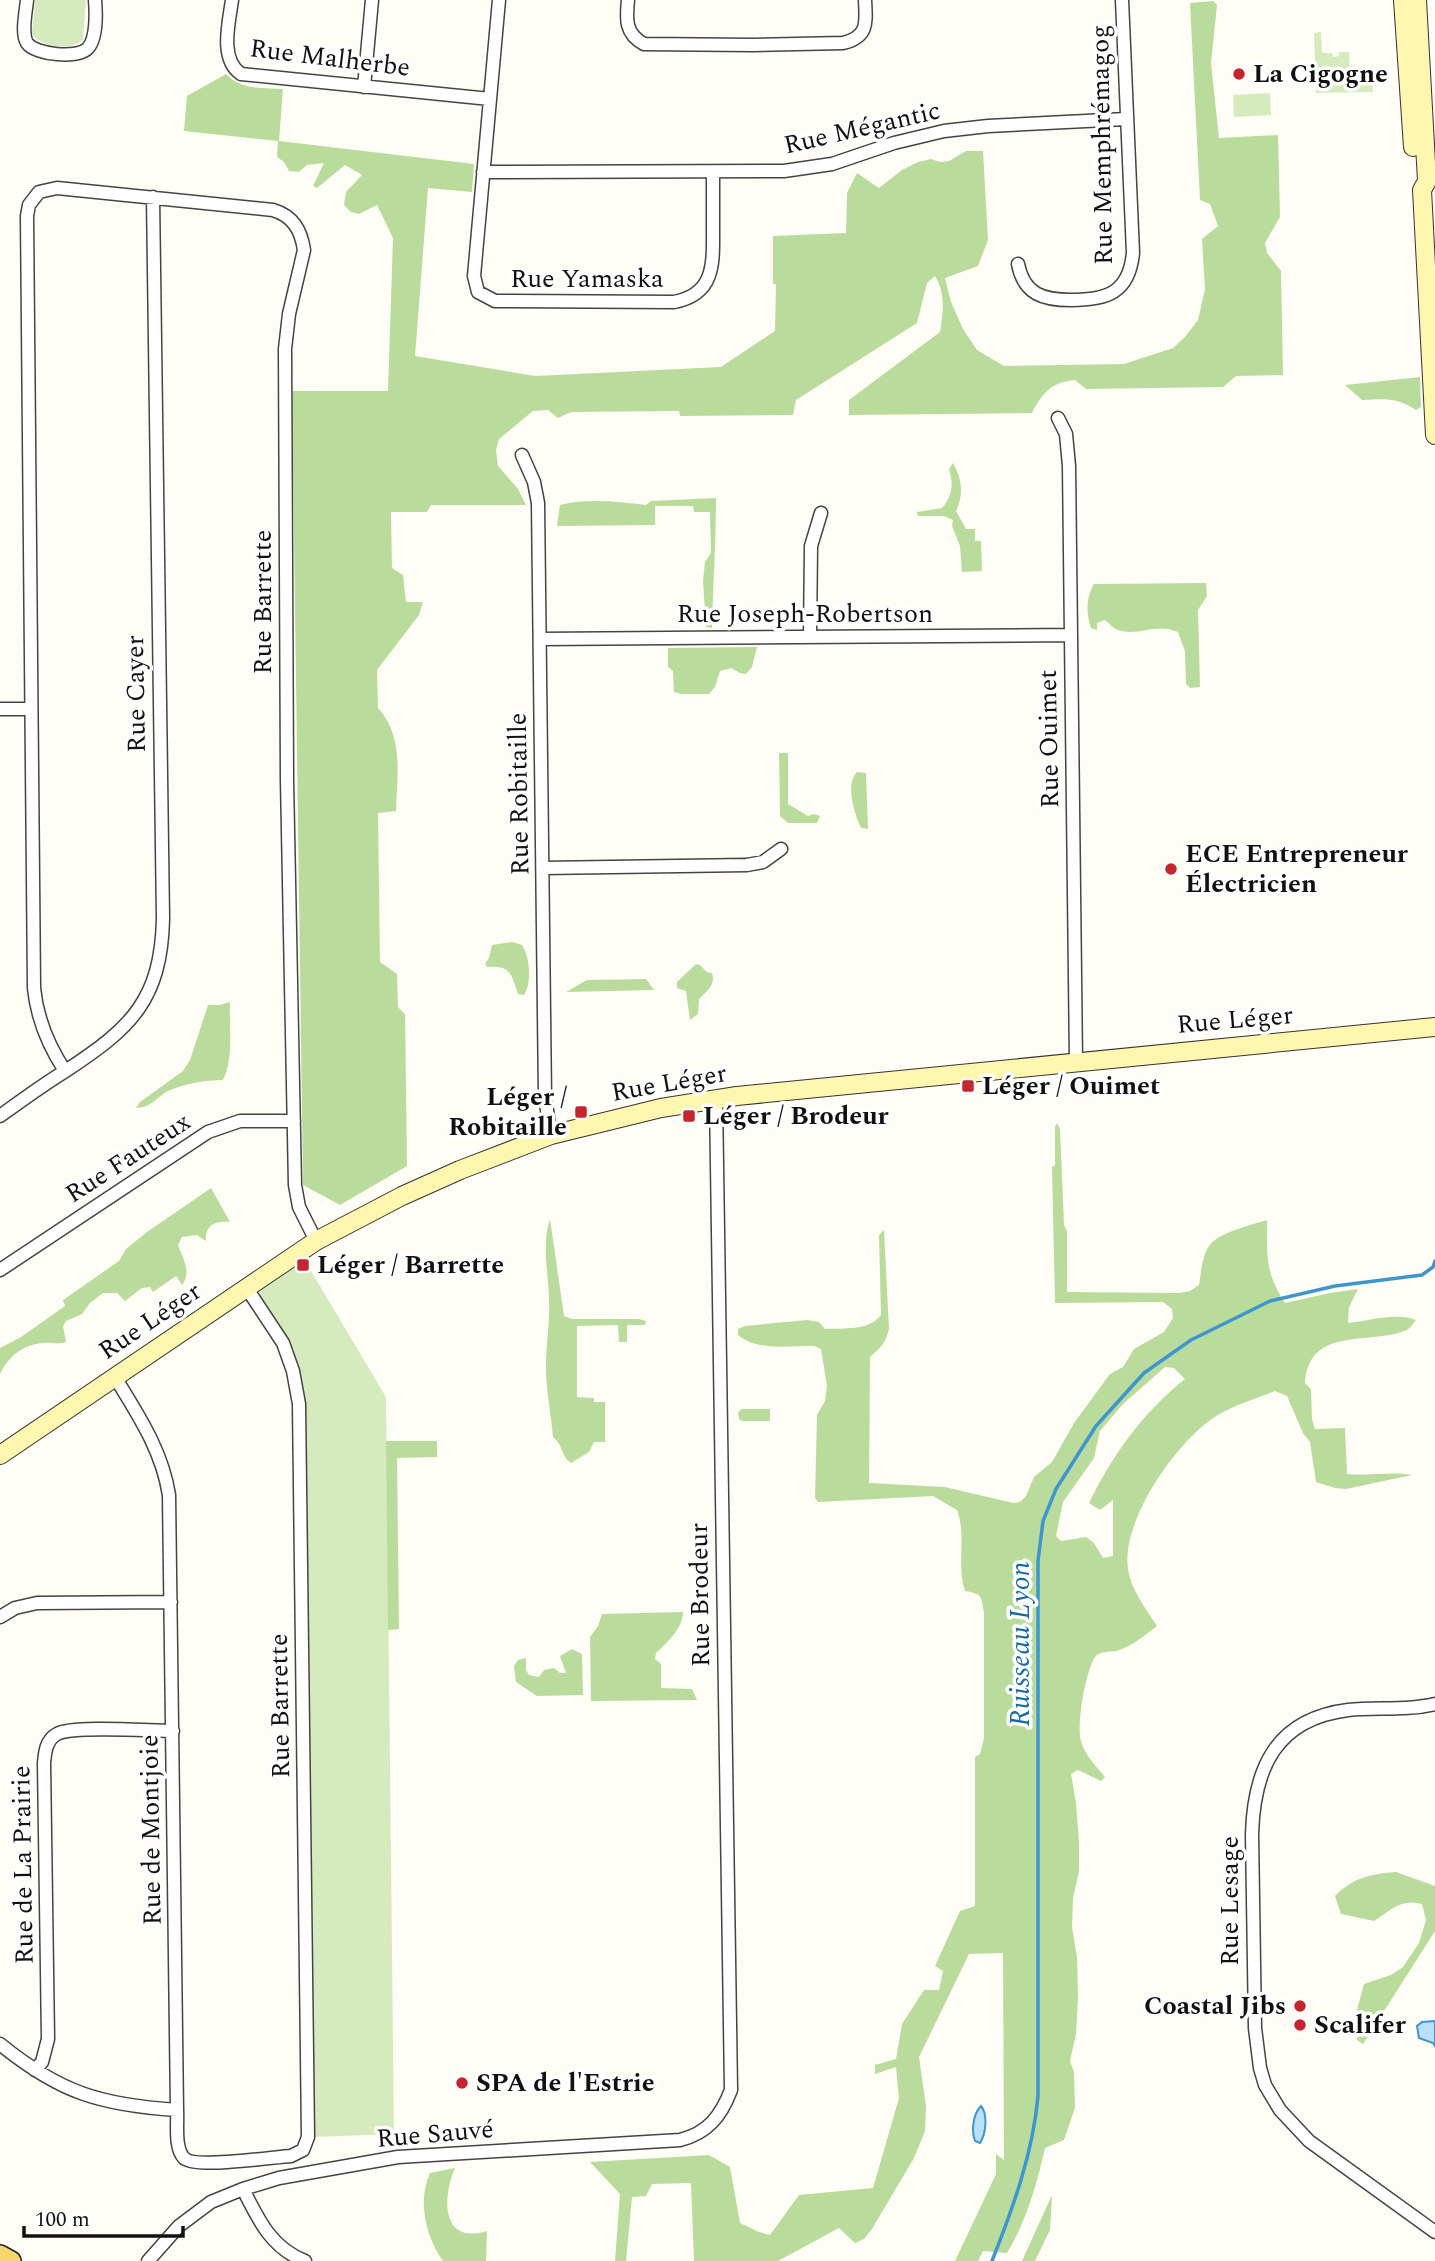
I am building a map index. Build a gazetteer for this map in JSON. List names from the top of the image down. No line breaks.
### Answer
{"streets":{"street":["Rue Malherbe","Rue Mégantic","Rue Memphrémagog","Rue Yamaska","Rue Barrette","Rue Joseph-Robertson","Rue Cayer","Rue Ouimet","Rue Robitaille","Rue Léger","Rue Fauteux","Rue Brodeur","Rue de Montjoie","Rue de La Prairie","Rue Lesage","Rue Sauvé"]},"crossings":[["Rue Malherbe","Rue Yamaska"],["Rue Mégantic","Rue Memphrémagog"],["Rue Mégantic","Rue Yamaska"],["Rue Barrette","Rue Cayer"],["Rue Barrette","Rue Léger"],["Rue Barrette","Rue Fauteux"],["Rue Barrette","Rue de Montjoie"],["Rue Joseph-Robertson","Rue Ouimet"],["Rue Joseph-Robertson","Rue Robitaille"],["Rue Ouimet","Rue Léger"],["Rue Robitaille","Rue Léger"],["Rue Léger","Rue Brodeur"],["Rue Léger","Rue de Montjoie"],["Rue Brodeur","Rue Sauvé"],["Rue de Montjoie","Rue de La Prairie"]],"water":["Ruisseau Lyon"],"places":{"other":["La Cigogne","ECE Entrepreneur Électricien","Coastal Jibs","Scalifer","SPA de l'Estrie"],"transit":["Léger / Ouimet","Léger / Robitaille","Léger / Brodeur","Léger / Barrette"]},"scale_bar":"100 m"}
